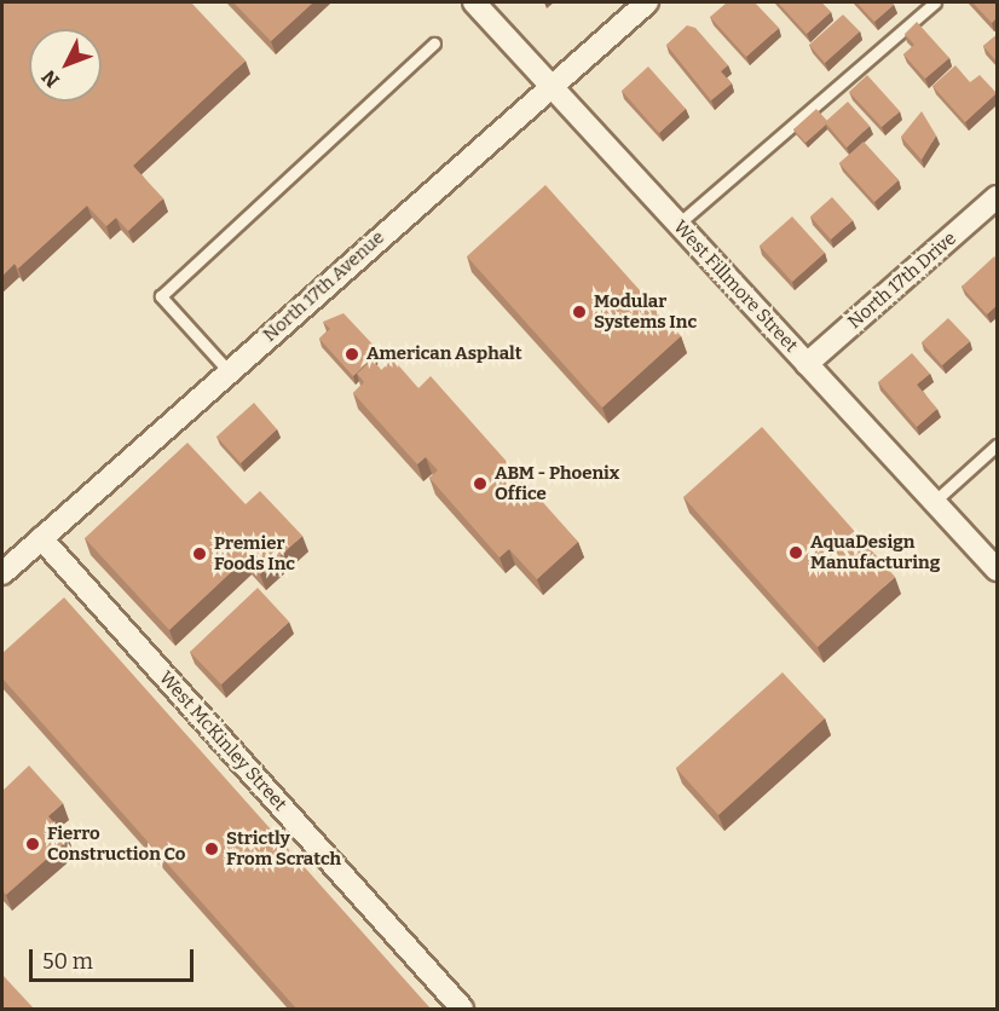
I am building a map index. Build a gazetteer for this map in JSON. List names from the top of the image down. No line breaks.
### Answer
{"streets":{"street":["North 17th Drive","North 17th Avenue","West Fillmore Street","West McKinley Street"]},"crossings":[["North 17th Drive","West Fillmore Street"],["North 17th Avenue","West Fillmore Street"],["North 17th Avenue","West McKinley Street"]],"places":["Modular Systems Inc","American Asphalt","ABM - Phoenix Office","AquaDesign Manufacturing","Premier Foods Inc","Fierro Construction Co","Strictly From Scratch"],"scale_bar":"50 m","north":"bottom left"}
